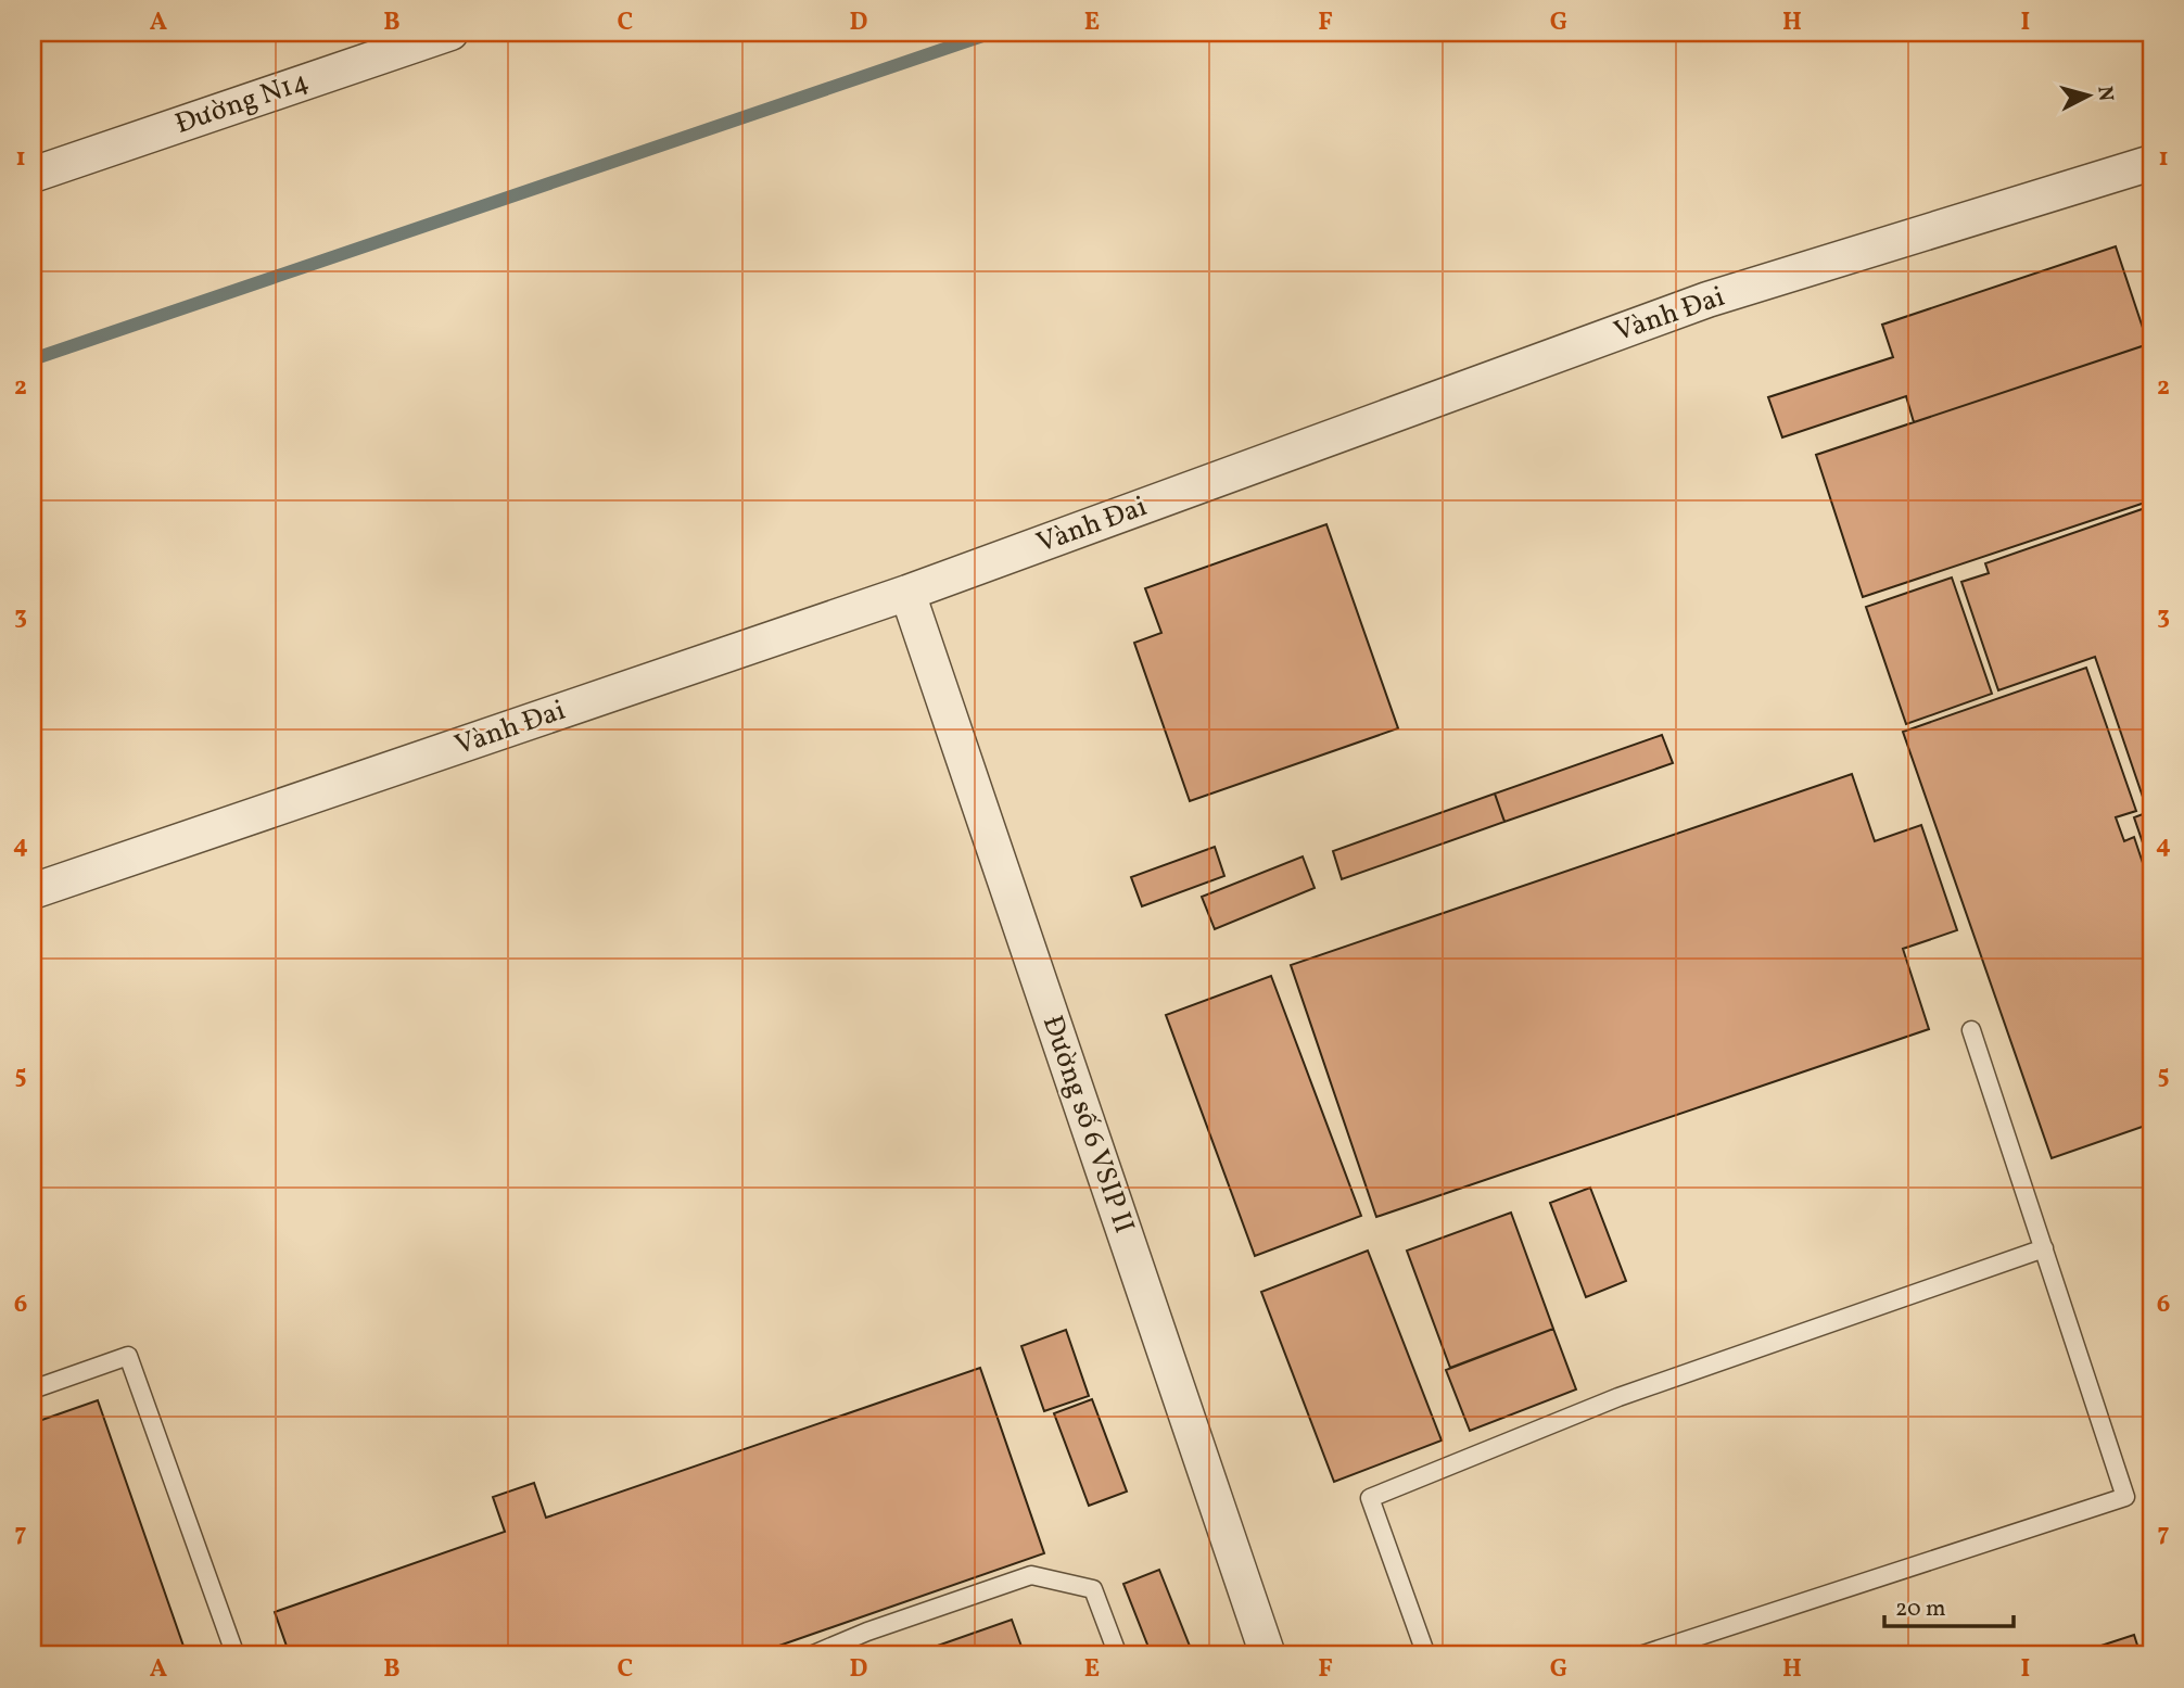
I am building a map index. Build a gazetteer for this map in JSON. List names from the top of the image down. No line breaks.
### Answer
{"streets":{"street":["Đường N14","Vành Đai","Đường số 6 VSIP II"]},"crossings":[["Vành Đai","Đường số 6 VSIP II"]],"scale_bar":"20 m","north":"right","grid":{"columns":["A","B","C","D","E","F","G","H","I"],"rows":["1","2","3","4","5","6","7"]}}
